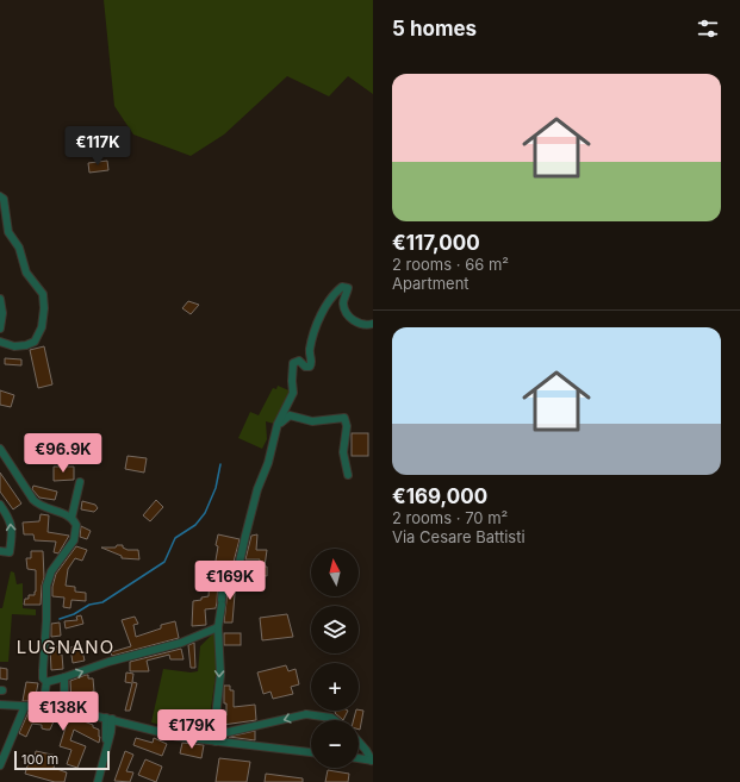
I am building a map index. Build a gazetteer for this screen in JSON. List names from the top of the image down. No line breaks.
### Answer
{"districts":["LUGNANO"],"scale_bar":"100 m","north":"top","page":{"heading":"5 homes","list":[{"name":"€117,000","note":"2 rooms · 66 m² · Apartment"},{"name":"€169,000","note":"2 rooms · 70 m² · Via Cesare Battisti"}],"price":["€117K","€96.9K","€169K","€138K","€179K"],"map_buttons":["+","−"],"scale":"100 m"}}
